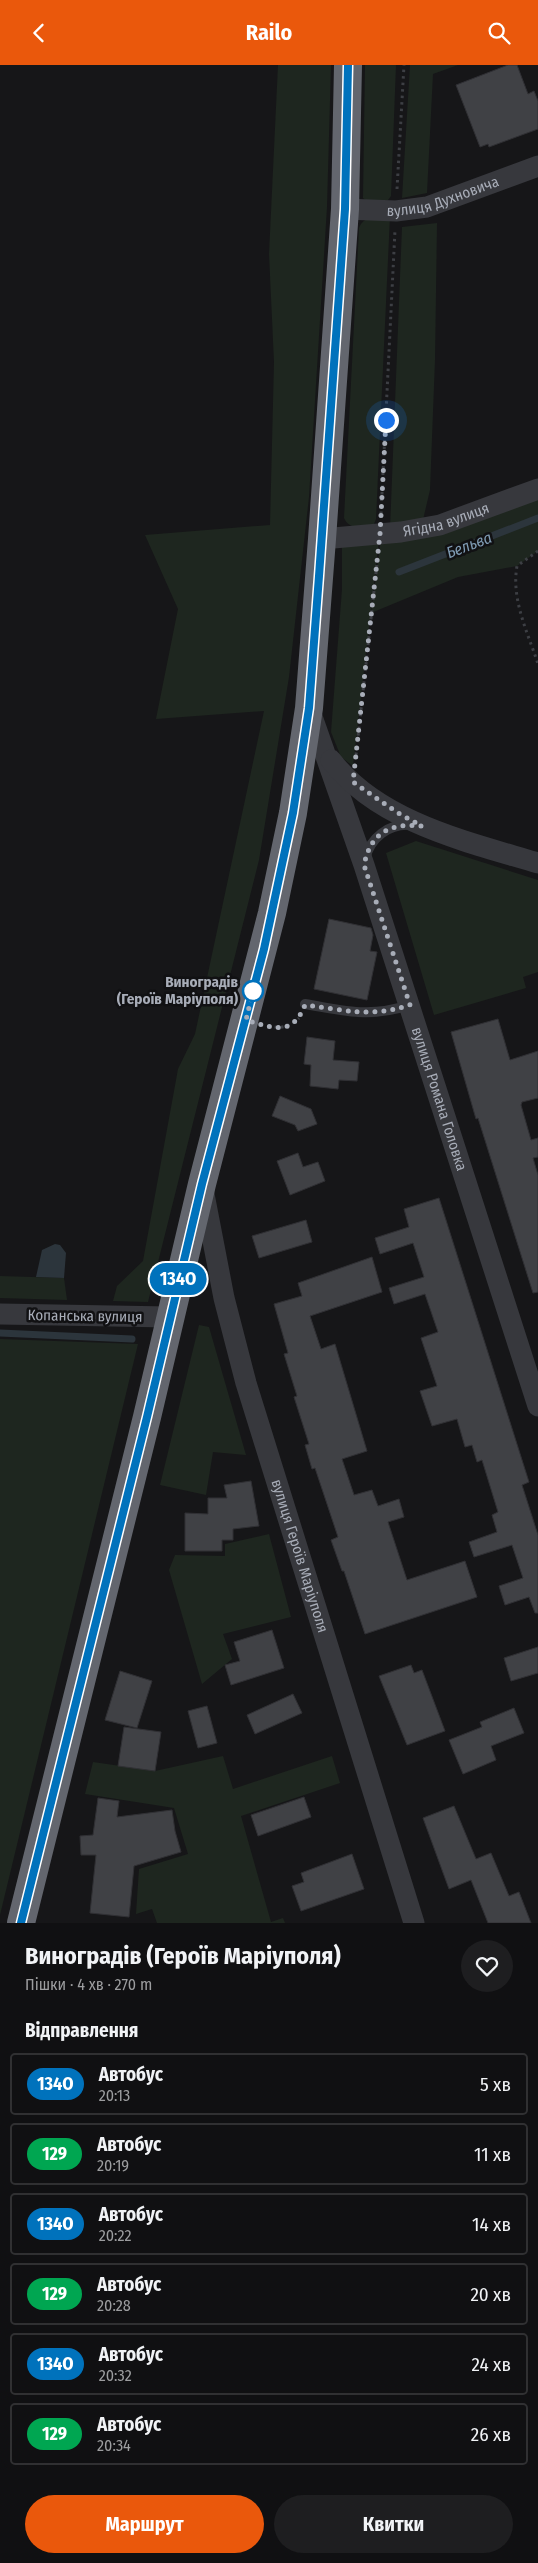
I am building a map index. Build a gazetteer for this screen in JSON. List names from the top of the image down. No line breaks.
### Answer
{"streets":{"street":["вулиця Духновича","Ягідна вулиця","вулиця Романа Головка","Копанська вулиця","вулиця Героїв Маріуполя"]},"water":["Бельва"],"places":["Виноградів (Героїв Маріуполя)"],"lines":["bus line 134О"],"page":{"header":"Railo","on_map":"134О","heading":[["Виноградів (Героїв Маріуполя)","Пішки · 4 хв · 270 m"],"Відправлення"],"list":[{"mark":"134О","name":"Автобус","note":"20:13","value":"5 хв"},{"mark":"129","name":"Автобус","note":"20:19","value":"11 хв"},{"mark":"134О","name":"Автобус","note":"20:22","value":"14 хв"},{"mark":"129","name":"Автобус","note":"20:28","value":"20 хв"},{"mark":"134О","name":"Автобус","note":"20:32","value":"24 хв"},{"mark":"129","name":"Автобус","note":"20:34","value":"26 хв"}],"buttons":["Маршрут","Квитки"]}}
